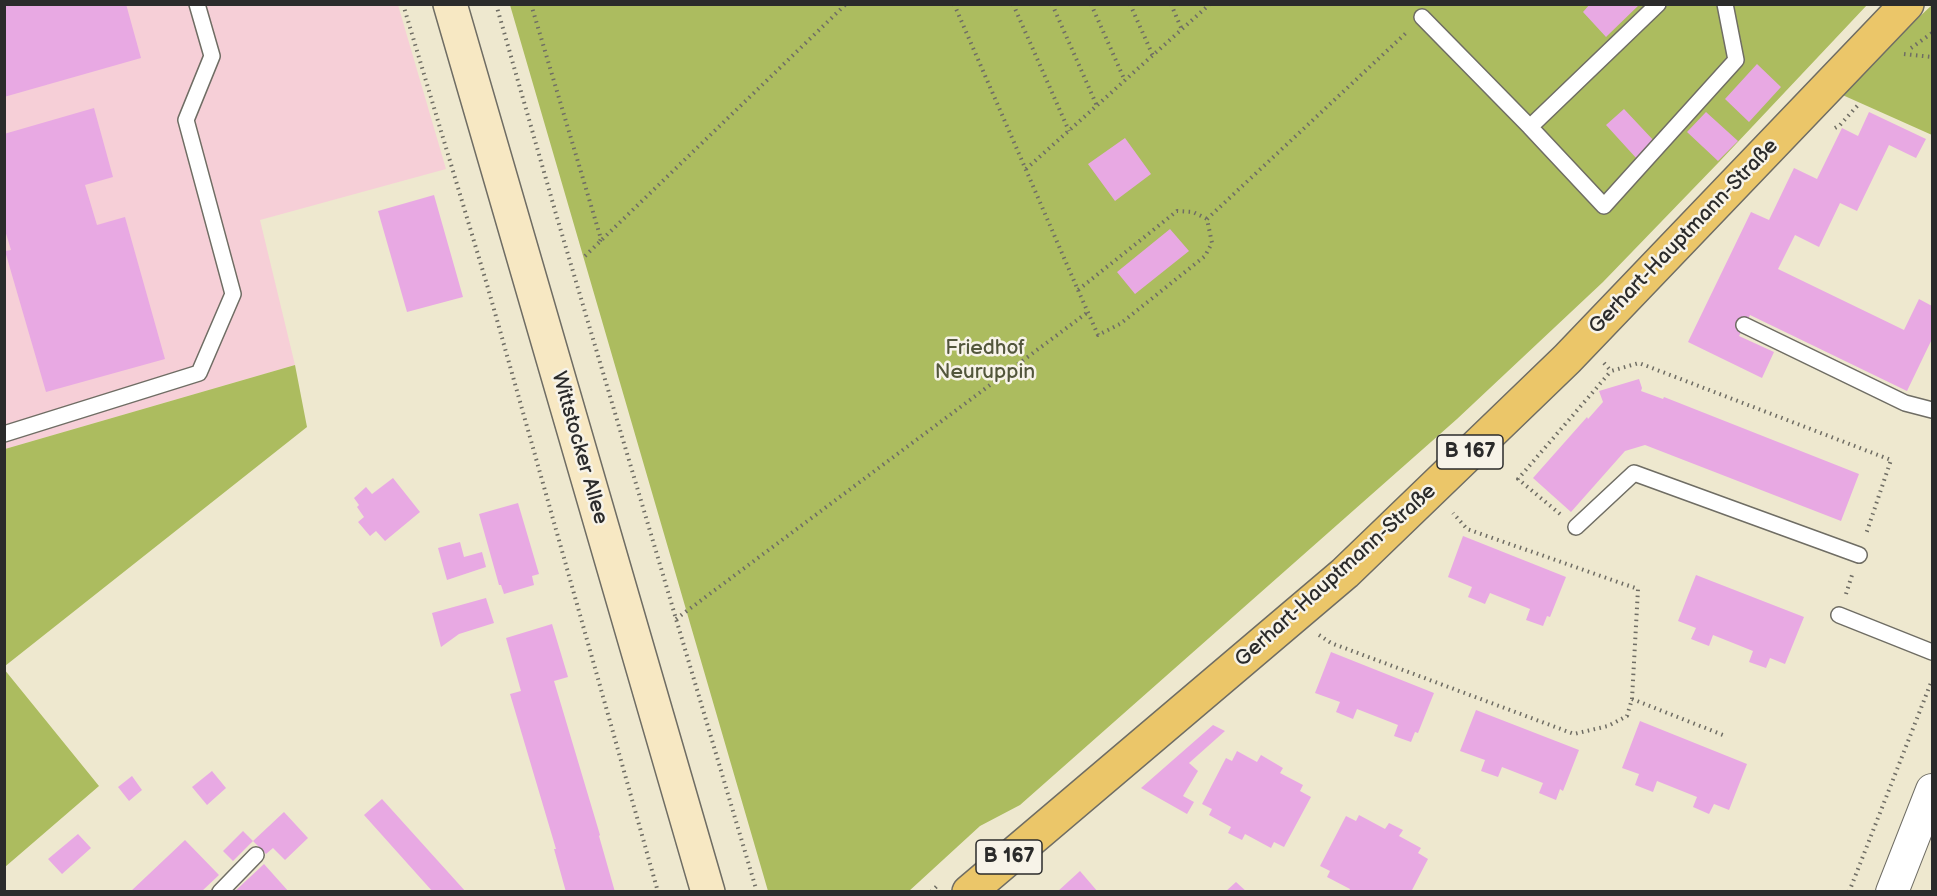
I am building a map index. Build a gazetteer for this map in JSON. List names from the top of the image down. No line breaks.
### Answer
{"streets":{"main road":["Gerhart-Hauptmann-Straße","Wittstocker Allee","B 167"]},"parks":["Friedhof Neuruppin"]}
